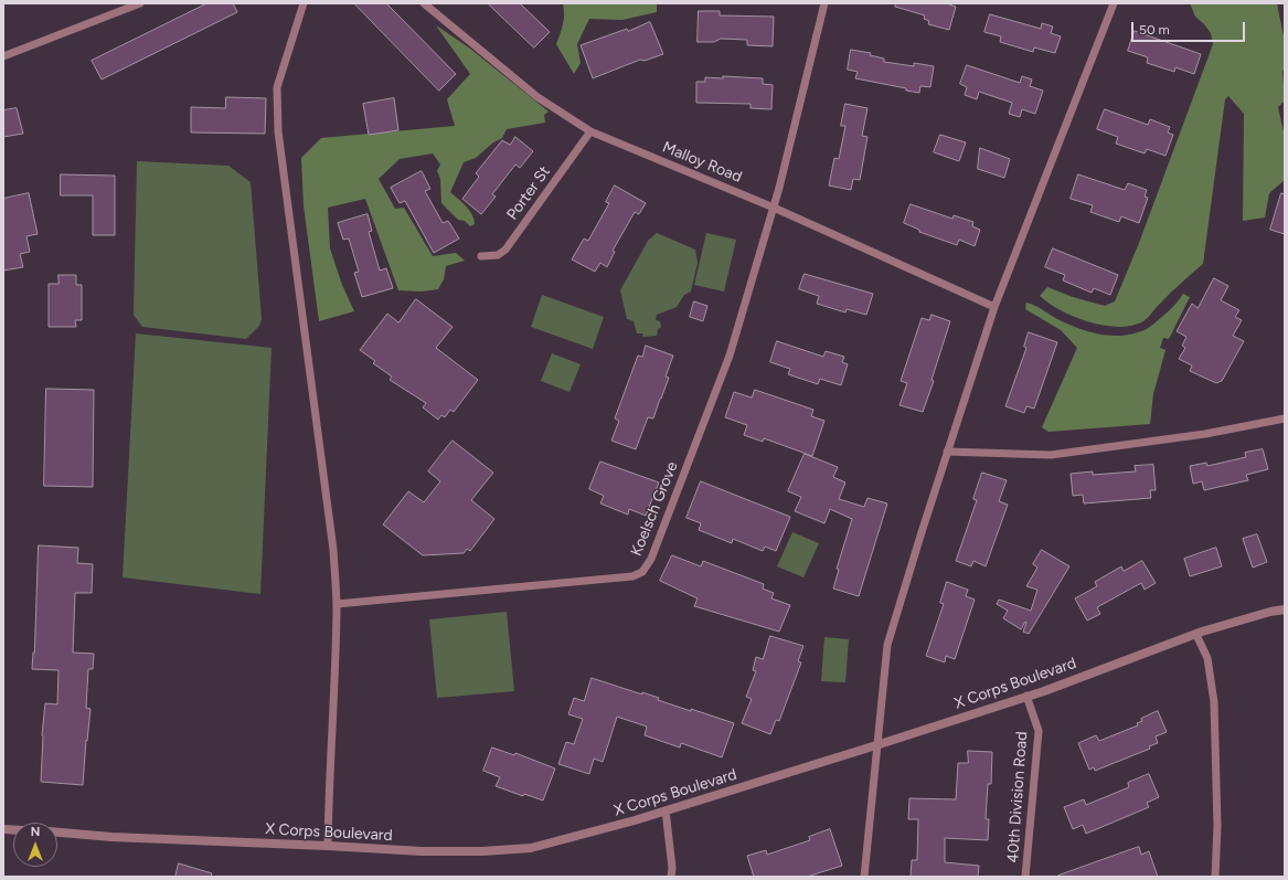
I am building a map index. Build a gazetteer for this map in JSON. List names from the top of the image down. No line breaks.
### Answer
{"streets":{"street":["X Corps Boulevard"],"lane":["Malloy Road","Porter St","Koelsch Grove","40th Division Road"]},"crossings":[["Malloy Road","Porter St"],["Malloy Road","Koelsch Grove"],["X Corps Boulevard","40th Division Road"]],"scale_bar":"50 m","north":"top"}
